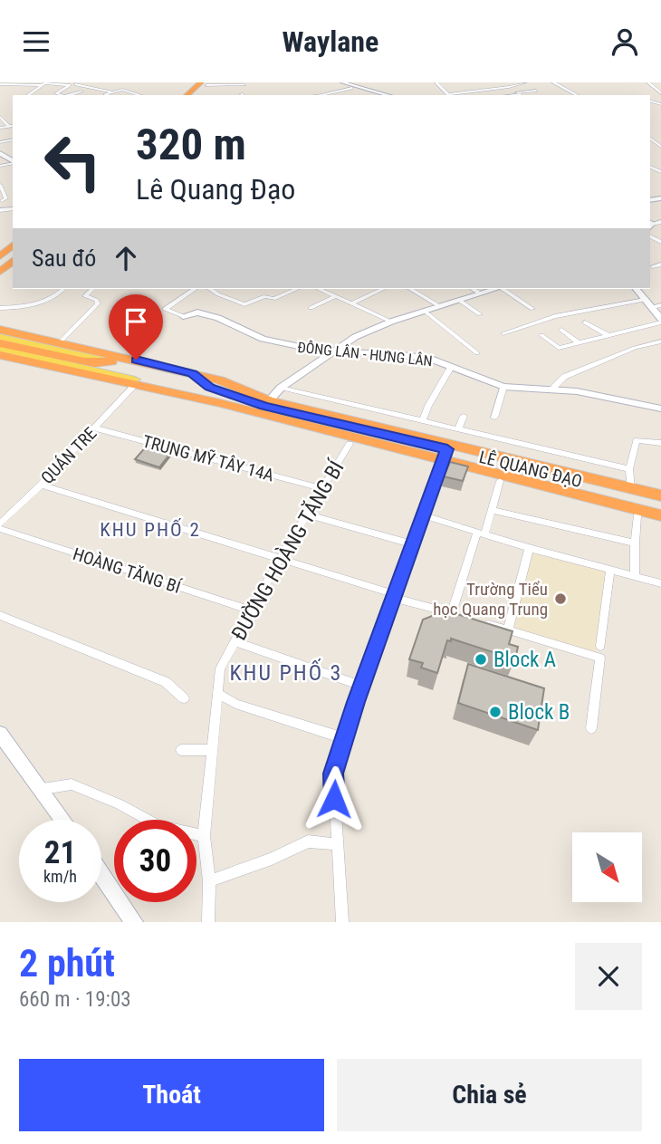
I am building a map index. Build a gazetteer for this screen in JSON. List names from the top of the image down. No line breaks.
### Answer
{"streets":{"highway":["LÊ QUANG ĐẠO"],"street":["ĐÔNG LÂN - HƯNG LÂN","QUÁN TRE","TRUNG MỸ TÂY 14A","ĐƯỜNG HOÀNG TĂNG BÍ","HOÀNG TĂNG BÍ"]},"crossings":[["QUÁN TRE","TRUNG MỸ TÂY 14A"],["QUÁN TRE","LÊ QUANG ĐẠO"],["TRUNG MỸ TÂY 14A","ĐƯỜNG HOÀNG TĂNG BÍ"],["LÊ QUANG ĐẠO","ĐƯỜNG HOÀNG TĂNG BÍ"],["ĐƯỜNG HOÀNG TĂNG BÍ","HOÀNG TĂNG BÍ"]],"districts":["KHU PHỐ 2","KHU PHỐ 3"],"places":["Trường Tiểu học Quang Trung","Block A","Block B"],"north":"bottom right","page":{"header":"Waylane","turn":["320 m","Lê Quang Đạo"],"then":"Sau đó","speed":"21 km/h","limit":"30","heading":["2 phút","660 m · 19:03"],"buttons":["Thoát","Chia sẻ"]}}
